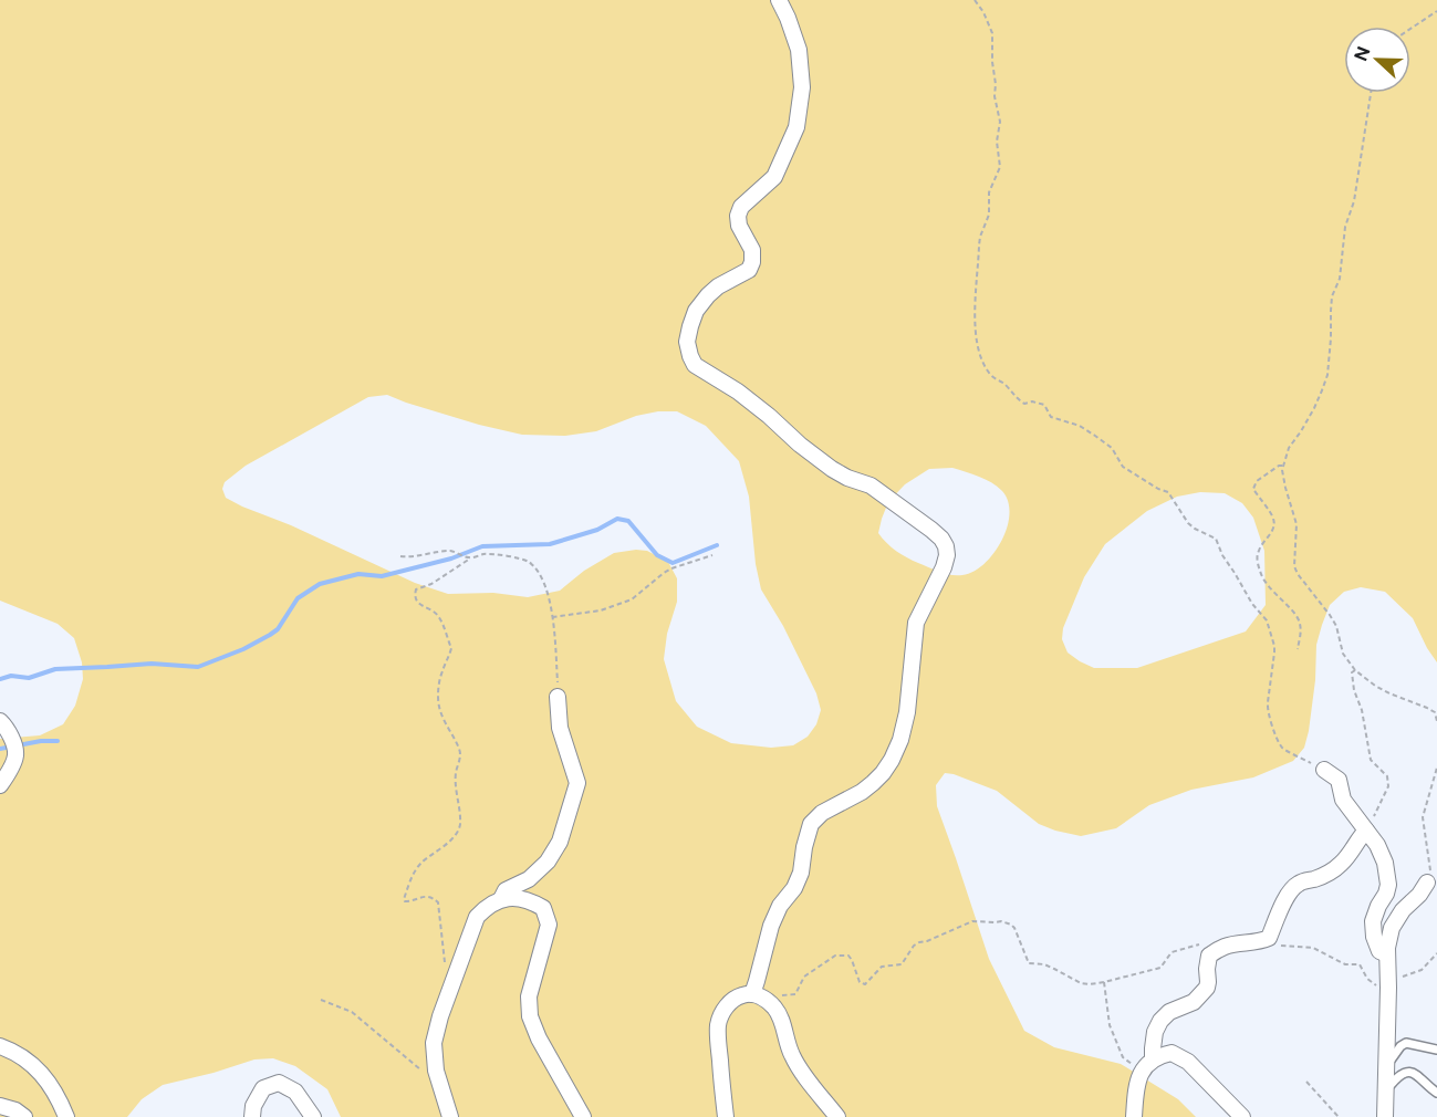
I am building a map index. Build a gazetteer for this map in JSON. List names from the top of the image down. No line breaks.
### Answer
{"north":"left"}
